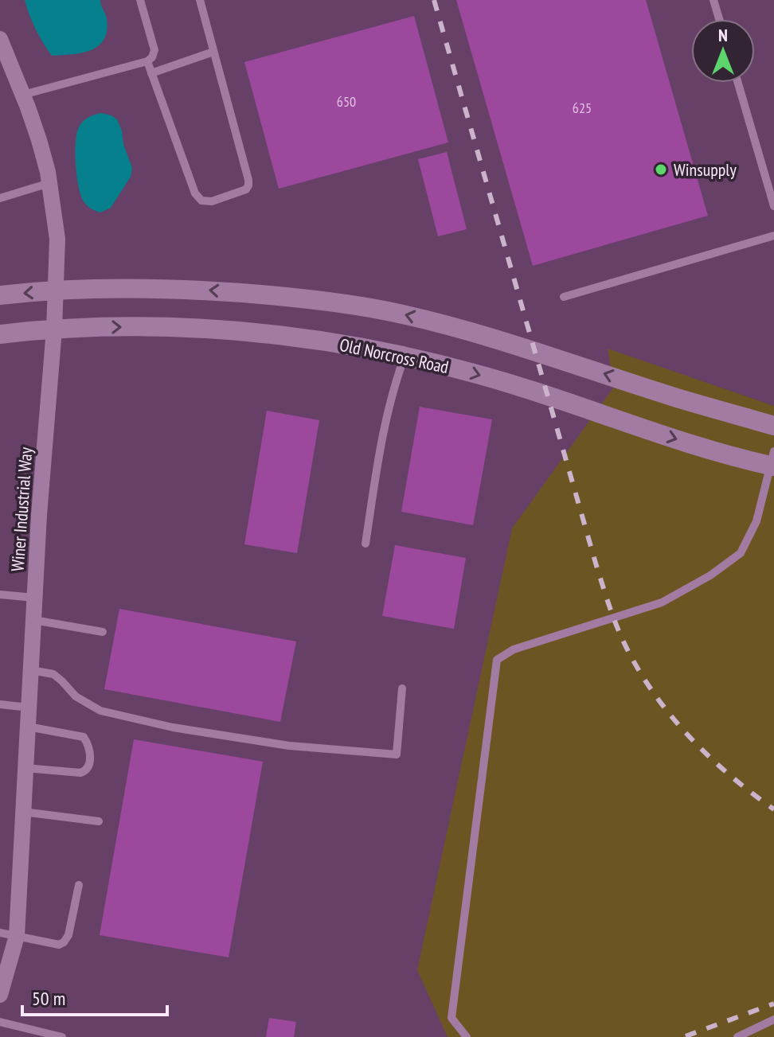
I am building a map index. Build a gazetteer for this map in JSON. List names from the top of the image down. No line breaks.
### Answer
{"streets":{"main road":["Old Norcross Road"],"street":["Winer Industrial Way"]},"crossings":[["Old Norcross Road","Winer Industrial Way"]],"places":["Winsupply"],"house_numbers":["650","625"],"scale_bar":"50 m","north":"top"}
